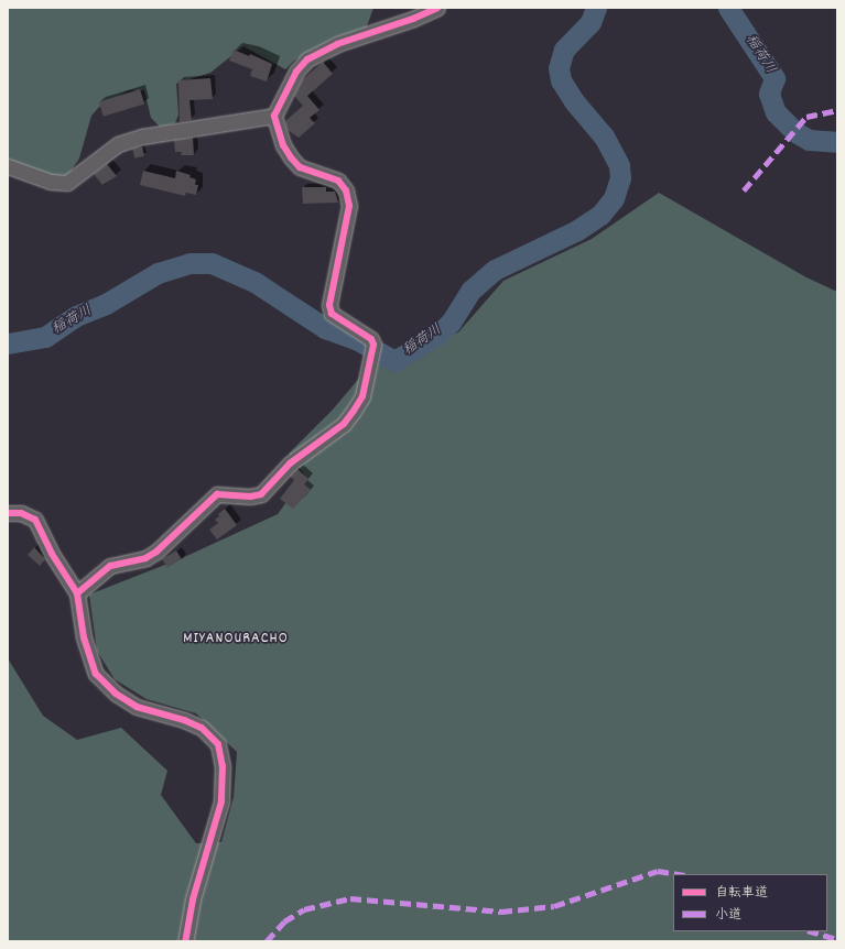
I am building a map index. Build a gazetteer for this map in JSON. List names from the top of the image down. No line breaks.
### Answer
{"districts":["MIYANOURACHO"],"water":["稲荷川"],"legend":["自転車道","小道"]}
